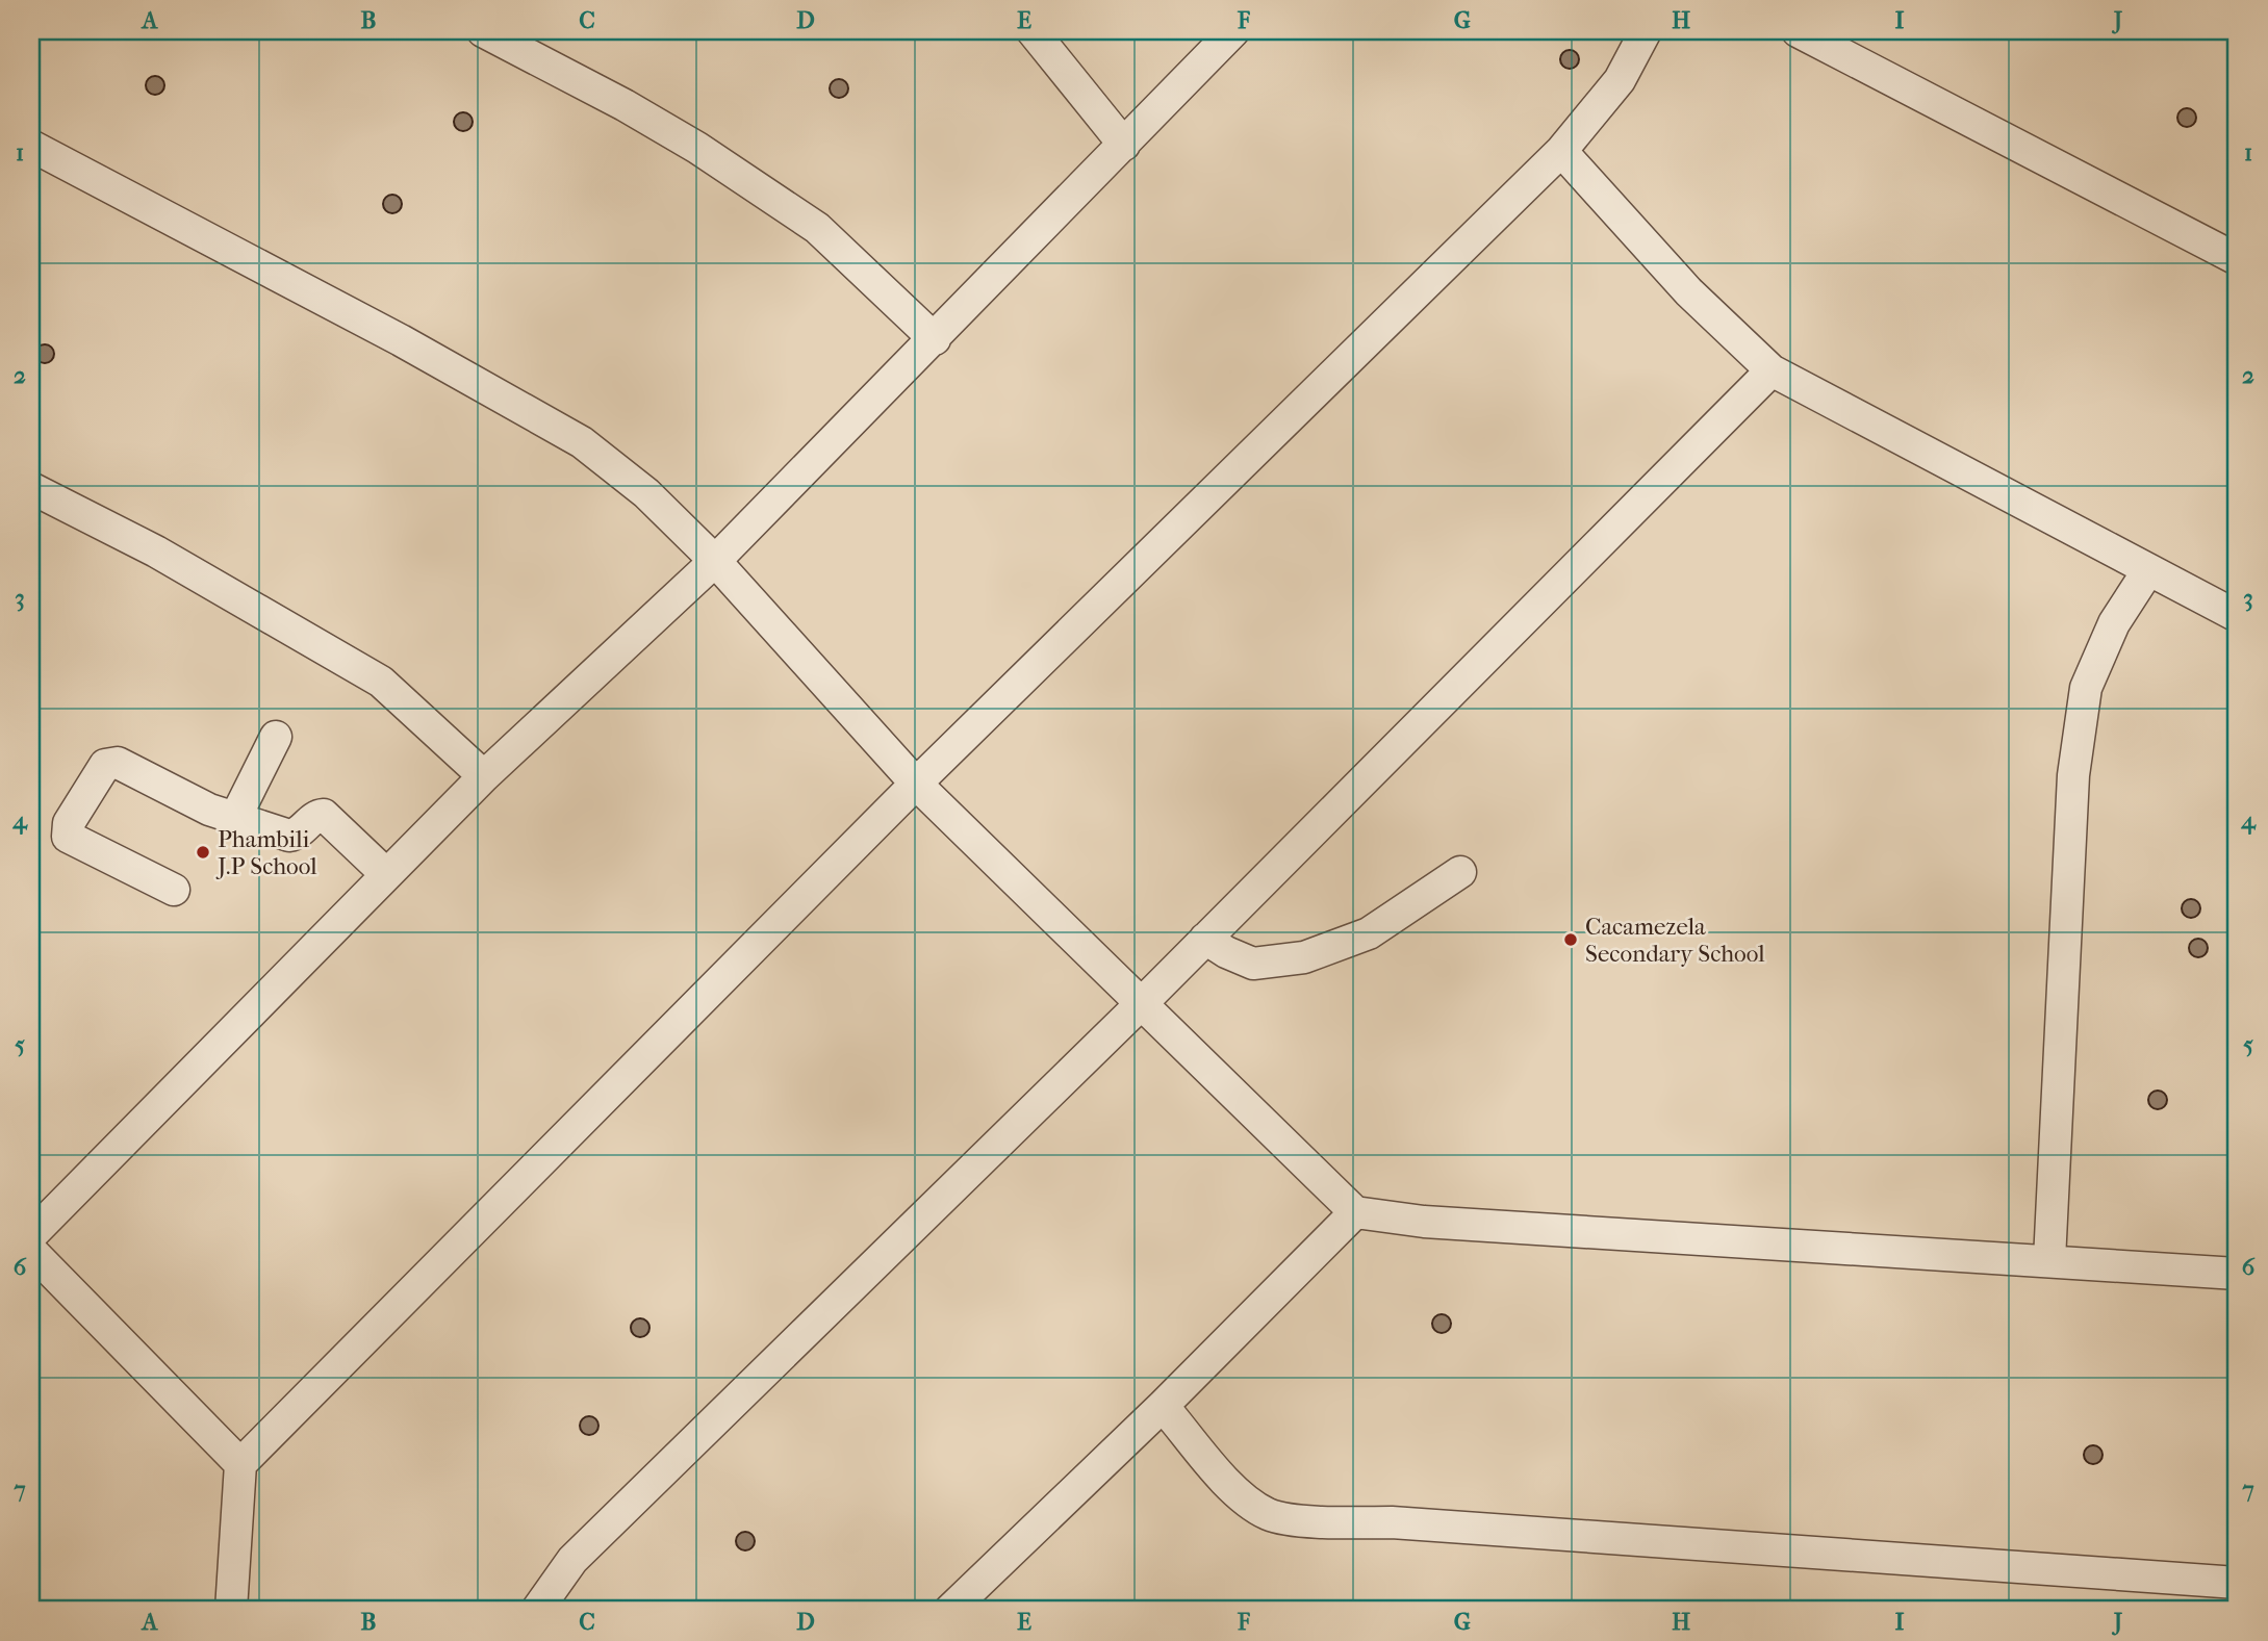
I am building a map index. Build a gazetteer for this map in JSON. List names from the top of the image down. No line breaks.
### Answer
{"places":["Phambili J.P School","Cacamezela Secondary School"],"grid":{"columns":["A","B","C","D","E","F","G","H","I","J"],"rows":["1","2","3","4","5","6","7"]}}
